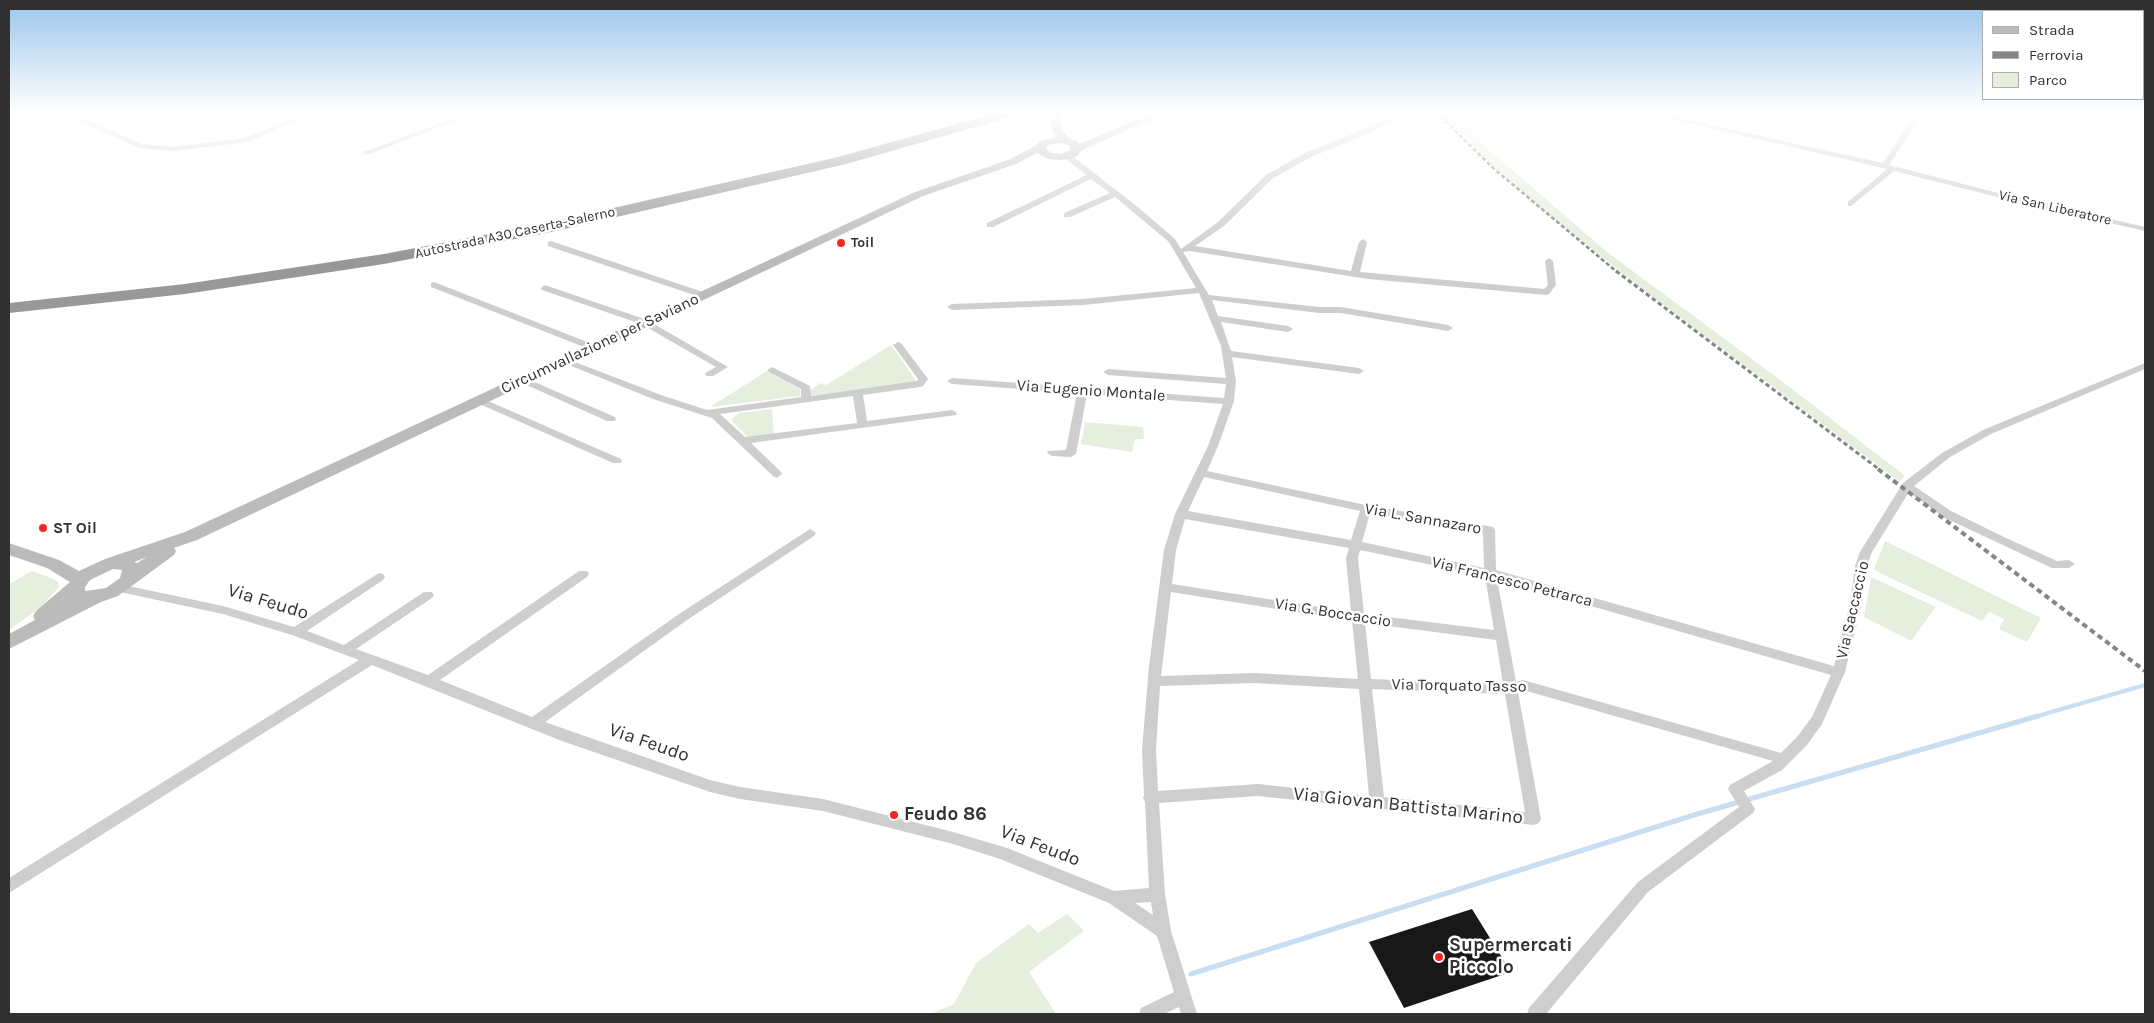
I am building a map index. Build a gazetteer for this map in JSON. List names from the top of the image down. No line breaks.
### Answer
{"streets":{"highway":["Autostrada A30 Caserta-Salerno"],"main road":["Circumvallazione per Saviano"],"street":["Via San Liberatore","Via Eugenio Montale","Via L. Sannazaro","Via Francesco Petrarca","Via Feudo","Via Saccaccio","Via G. Boccaccio","Via Torquato Tasso","Via Giovan Battista Marino"]},"crossings":[["Circumvallazione per Saviano","Via Feudo"],["Via L. Sannazaro","Via Francesco Petrarca"],["Via L. Sannazaro","Via G. Boccaccio"],["Via L. Sannazaro","Via Torquato Tasso"],["Via L. Sannazaro","Via Giovan Battista Marino"],["Via Francesco Petrarca","Via Saccaccio"],["Via Saccaccio","Via Torquato Tasso"],["Via Torquato Tasso","Via Giovan Battista Marino"]],"places":["Toil","ST Oil","Feudo 86","Supermercati Piccolo"],"legend":["Strada","Ferrovia","Parco"]}
